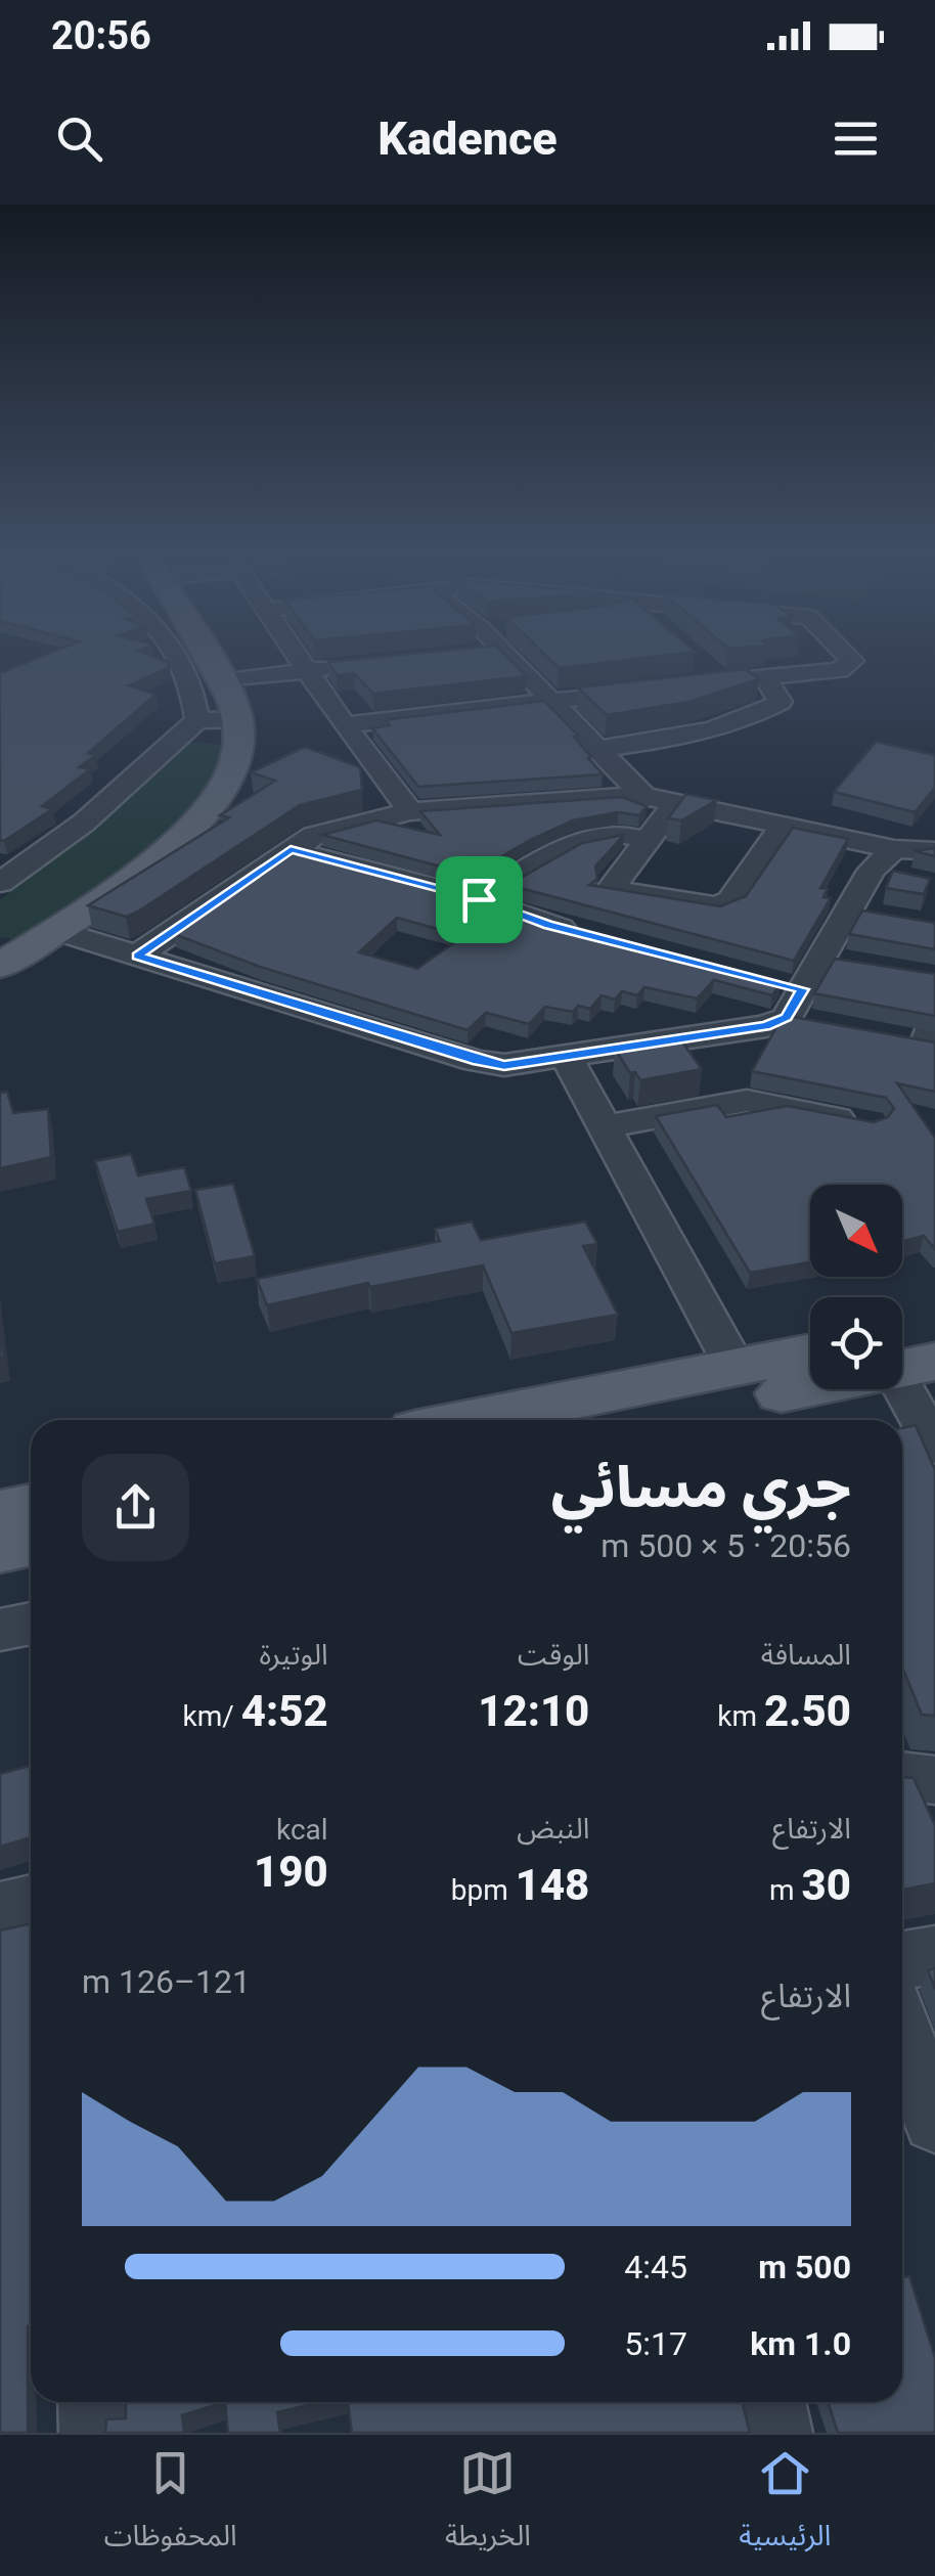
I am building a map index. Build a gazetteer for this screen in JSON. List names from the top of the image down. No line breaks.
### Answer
{"north":"bottom right","page":{"status":"20:56","header":"Kadence","heading":["جري مسائي","20:56 · 5 × 500 m"],"stats":[["المسافة","2.50 km"],["الوقت","12:10"],["الوتيرة","4:52 /km"],["الارتفاع","30 m"],["النبض","148 bpm"],["kcal","190"]],"chart":["الارتفاع","121–126 m"],"list":[{"name":"500 m","note":"4:45"},{"name":"1.0 km","note":"5:17"}],"tabs":["الرئيسية","الخريطة","المحفوظات"]}}
